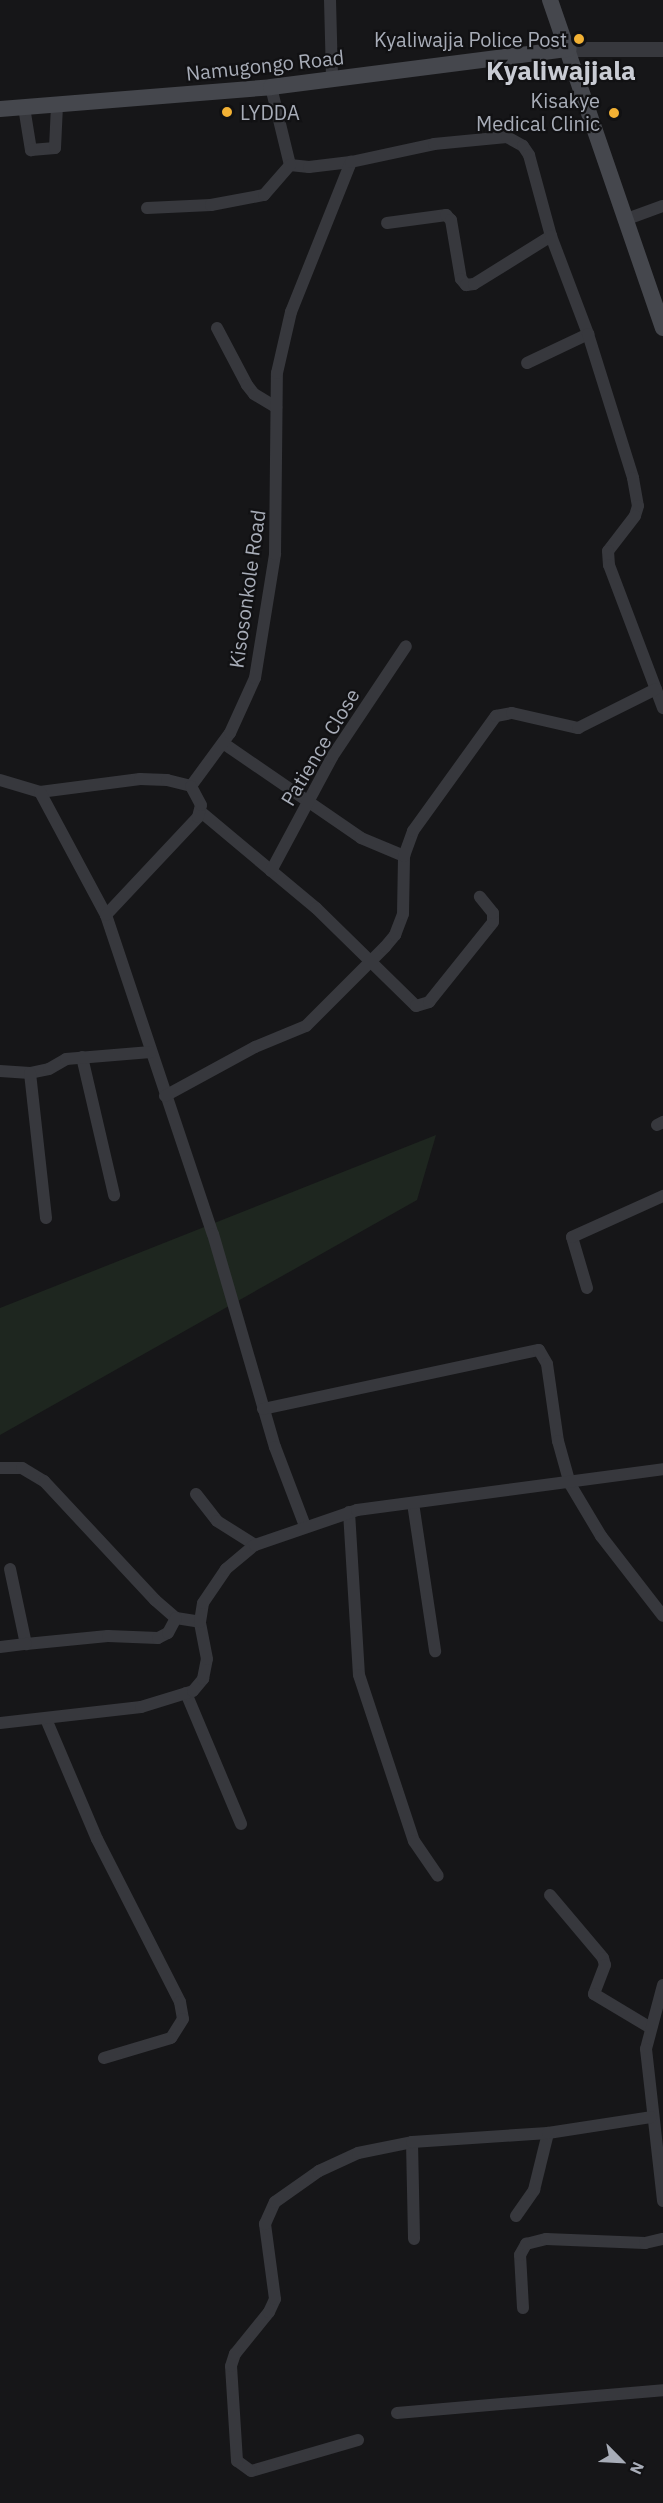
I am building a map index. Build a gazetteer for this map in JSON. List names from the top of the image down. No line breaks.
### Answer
{"streets":{"main road":["Namugongo Road"],"street":["Kisosonkole Road","Patience Close"]},"districts":["Kyaliwajjala"],"places":["Kyaliwajja Police Post","LYDDA","Kisakye Medical Clinic"],"north":"bottom right"}
